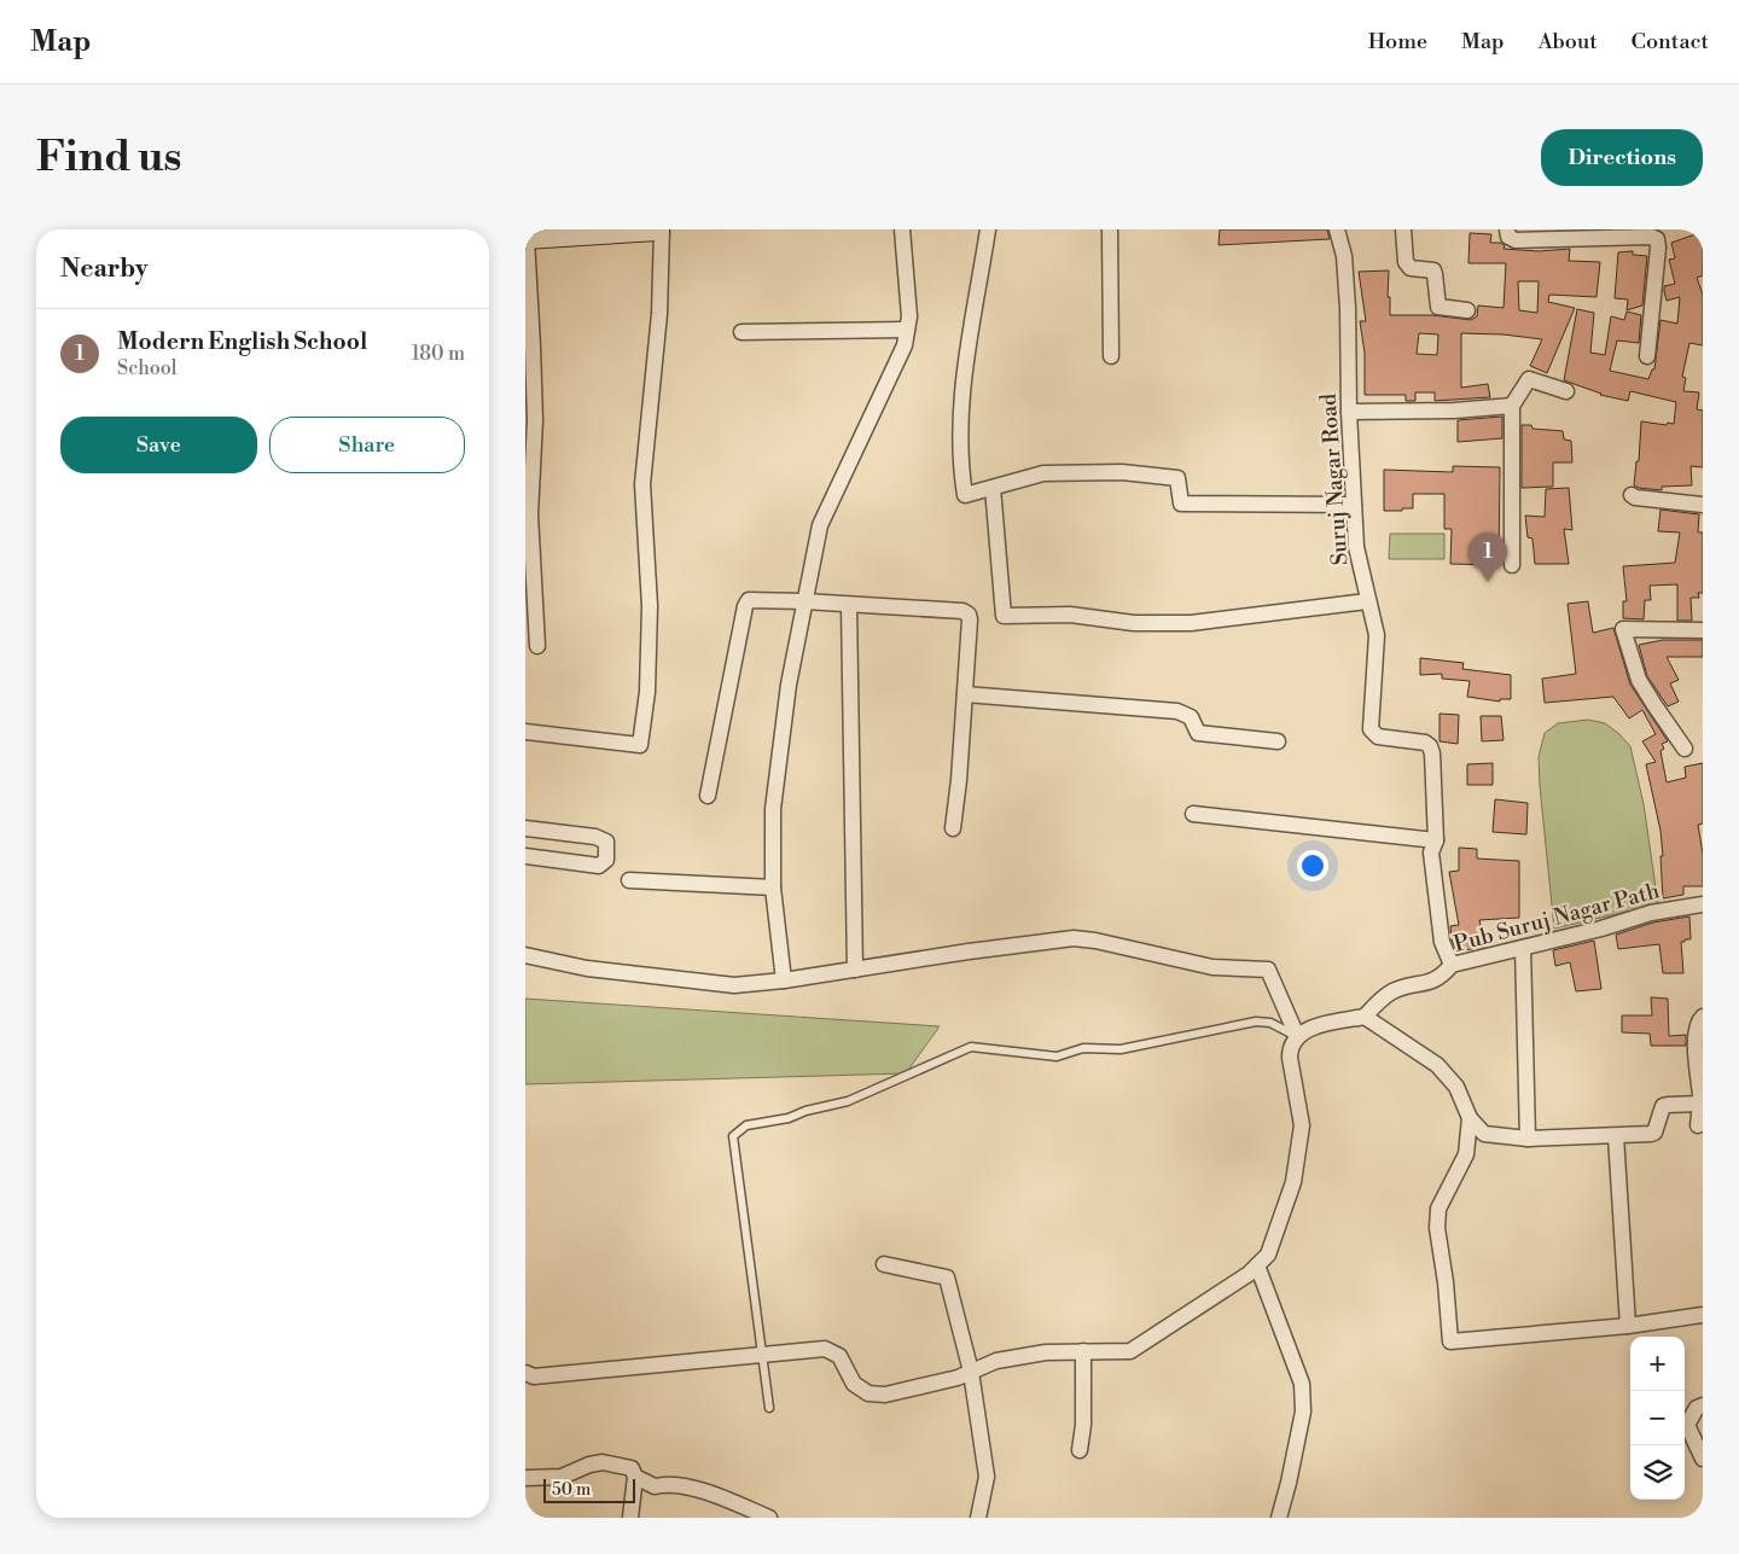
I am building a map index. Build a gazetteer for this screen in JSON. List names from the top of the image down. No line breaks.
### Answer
{"streets":{"street":["Suruj Nagar Road","Pub Suruj Nagar Path"]},"crossings":[["Suruj Nagar Road","Pub Suruj Nagar Path"]],"scale_bar":"50 m","page":{"header":"Map","nav":["Home","Map","About","Contact"],"buttons":["Directions",["Save","Share"]],"title":"Find us","heading":"Nearby","list":[{"mark":"1","name":"Modern English School","note":"School","value":"180 m"}],"pins":"1","map_buttons":["+","−"],"scale":"50 m"}}
